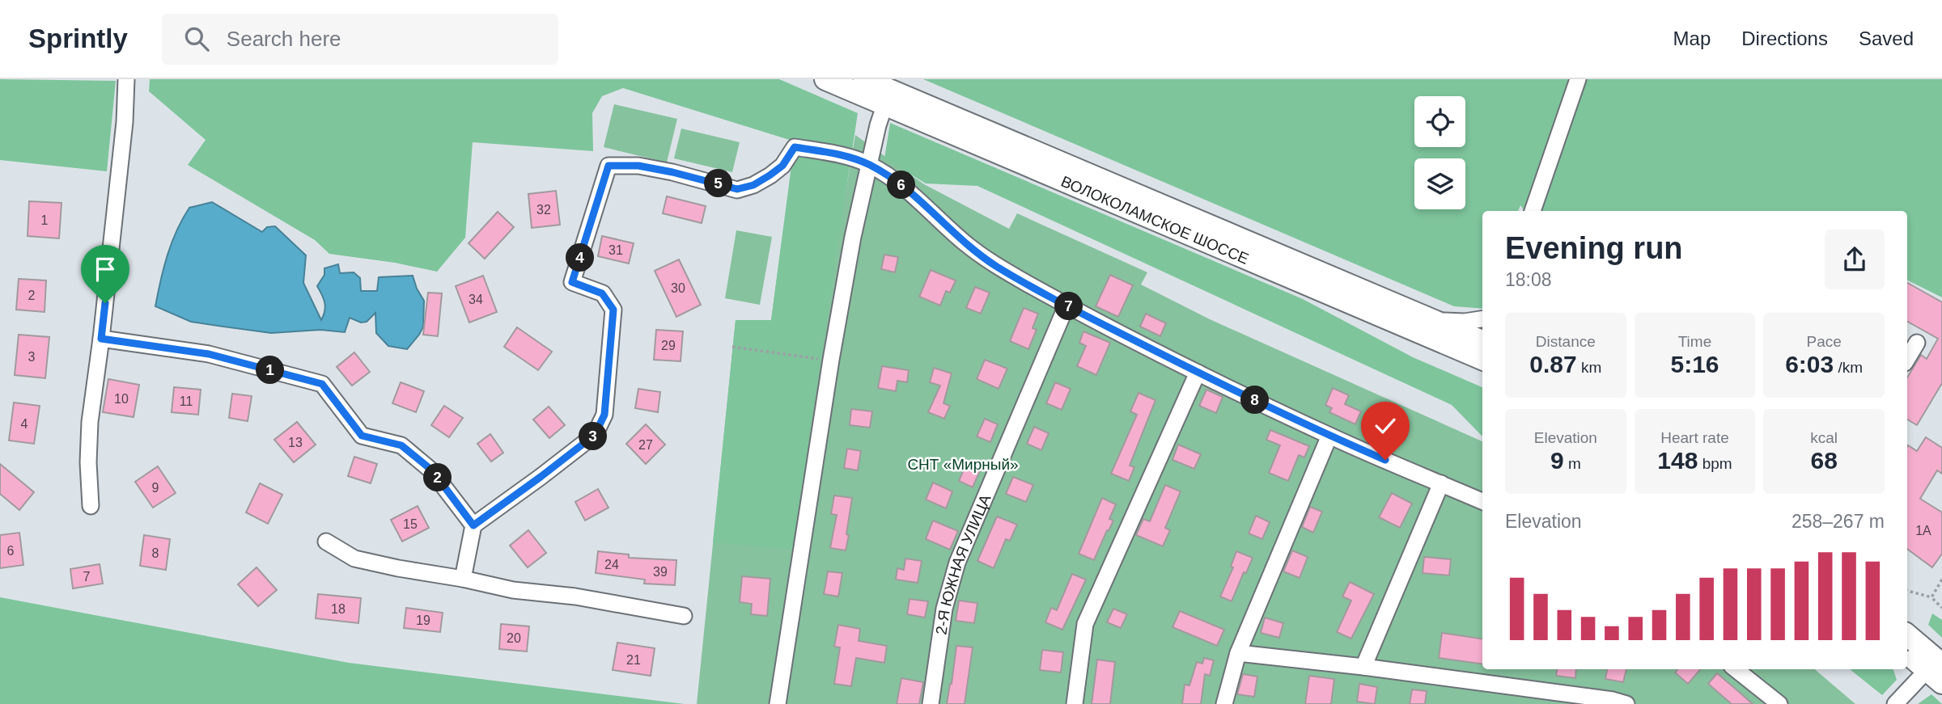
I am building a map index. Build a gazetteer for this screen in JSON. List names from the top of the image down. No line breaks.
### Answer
{"streets":{"main road":["ВОЛОКОЛАМСКОЕ ШОССЕ"],"street":["2-Я ЮЖНАЯ УЛИЦА"]},"parks":["СНТ «Мирный»"],"house_numbers":["32","1","31","30","2","34","29","3","10","11","4","13","27","9","15","1А","6","8","24","39","7","18","19","20","21"],"page":{"header":"Sprintly","search":"Search here","nav":["Map","Directions","Saved"],"pins":["5","6","4","7","1","8","3","2"],"heading":["Evening run","18:08"],"stats":[["Distance","0.87 km"],["Time","5:16"],["Pace","6:03 /km"],["Elevation","9 m"],["Heart rate","148 bpm"],["kcal","68"]],"chart":["Elevation","258–267 m"]}}
